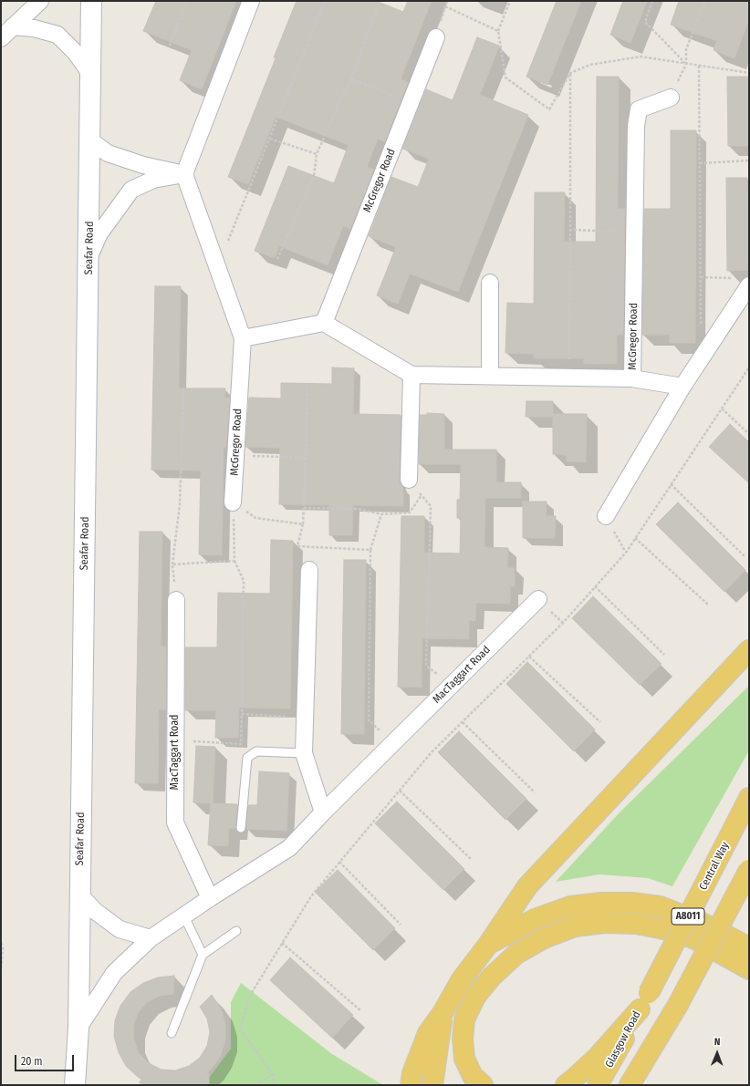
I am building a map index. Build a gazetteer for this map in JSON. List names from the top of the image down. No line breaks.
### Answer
{"streets":{"main road":["Central Way","A8011","Glasgow Road"],"street":["McGregor Road","Seafar Road","MacTaggart Road"]},"crossings":[["Seafar Road","MacTaggart Road"],["Central Way","Glasgow Road"]],"scale_bar":"20 m","north":"top"}
